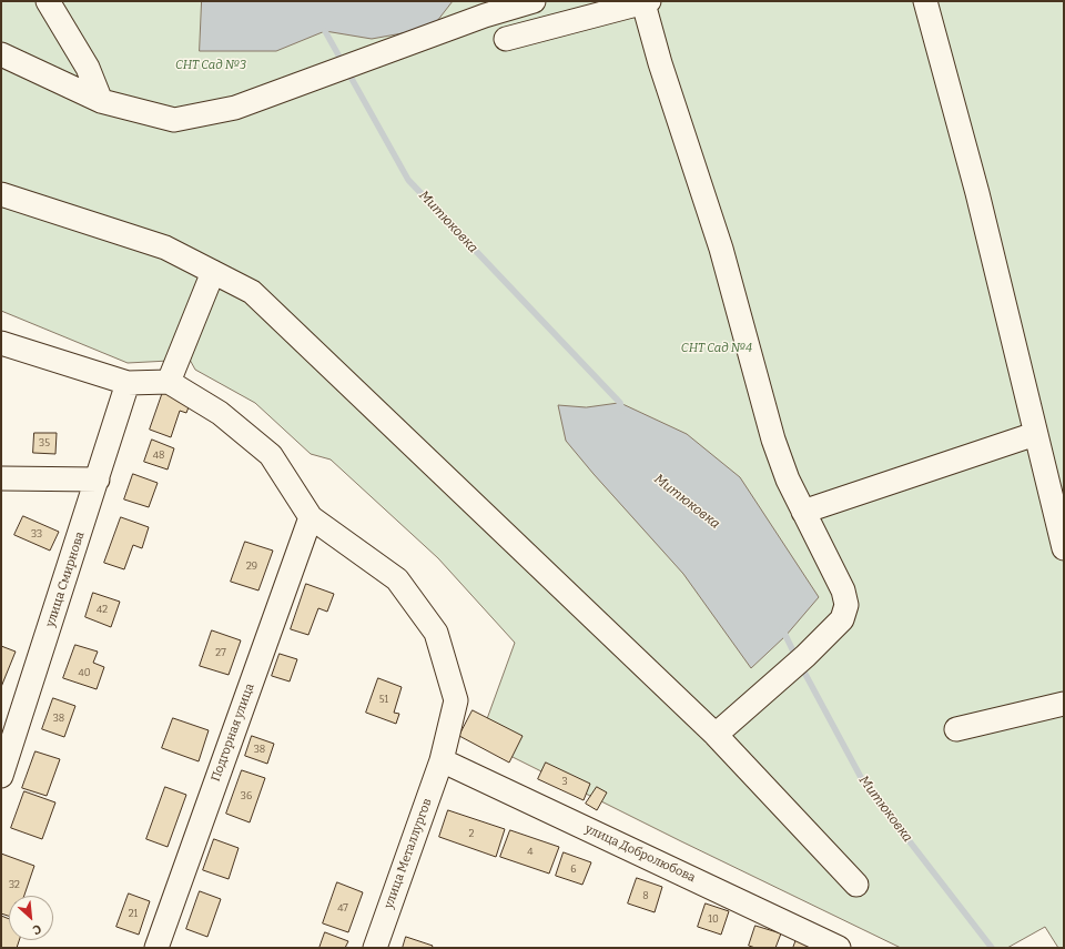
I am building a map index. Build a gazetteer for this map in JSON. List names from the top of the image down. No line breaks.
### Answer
{"streets":{"street":["улица Смирнова","Подгорная улица","улица Металлургов","улица Добролюбова"]},"crossings":[["Подгорная улица","улица Металлургов"],["улица Металлургов","улица Добролюбова"]],"water":["Митюковка"],"parks":["СНТ Сад №3","СНТ Сад №4"],"house_numbers":["35","48","33","29","42","27","40","51","38","38","3","36","2","4","6","32","8","47","21","10"],"north":"bottom right"}
